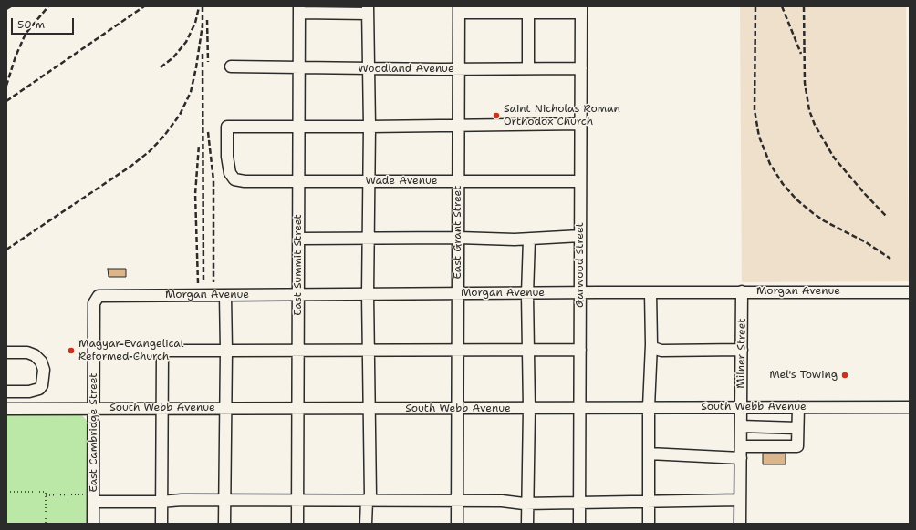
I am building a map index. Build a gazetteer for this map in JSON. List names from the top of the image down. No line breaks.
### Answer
{"streets":{"street":["Woodland Avenue","Wade Avenue","East Grant Street","East Summit Street","Garwood Street","Morgan Avenue","Milner Street","South Webb Avenue","East Cambridge Street"]},"crossings":[["Woodland Avenue","East Grant Street"],["Woodland Avenue","East Summit Street"],["Woodland Avenue","Garwood Street"],["Wade Avenue","East Grant Street"],["Wade Avenue","East Summit Street"],["Wade Avenue","Garwood Street"],["East Grant Street","Morgan Avenue"],["East Grant Street","South Webb Avenue"],["East Summit Street","Morgan Avenue"],["East Summit Street","South Webb Avenue"],["Garwood Street","Morgan Avenue"],["Garwood Street","South Webb Avenue"],["Morgan Avenue","Milner Street"],["Morgan Avenue","East Cambridge Street"],["Milner Street","South Webb Avenue"],["South Webb Avenue","East Cambridge Street"]],"places":["Saint Nicholas Roman Orthodox Church","Magyar Evangelical Reformed Church","Mel's Towing"],"scale_bar":"50 m"}
